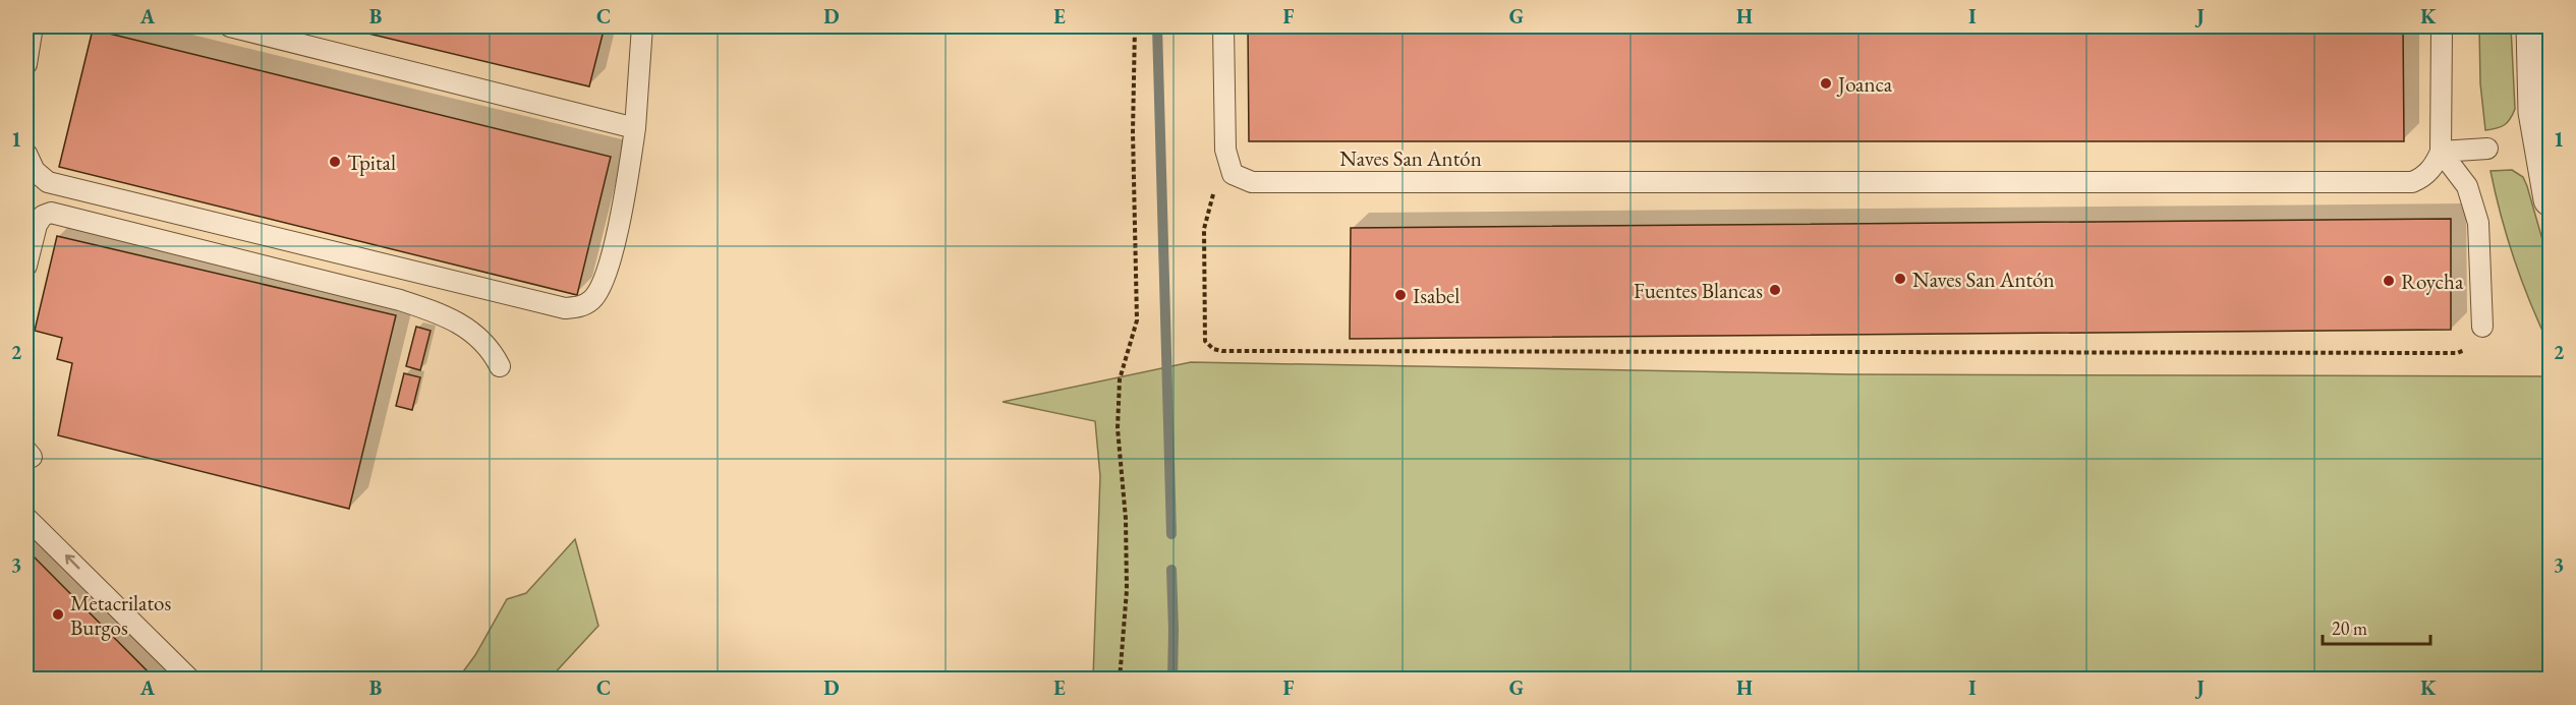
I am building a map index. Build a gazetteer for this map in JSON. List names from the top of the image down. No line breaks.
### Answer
{"streets":{"lane":["Naves San Antón"]},"places":["Joanca","Tpital","Naves San Antón","Roycha","Fuentes Blancas","Isabel","Metacrilatos Burgos"],"scale_bar":"20 m","grid":{"columns":["A","B","C","D","E","F","G","H","I","J","K"],"rows":["1","2","3"]}}
